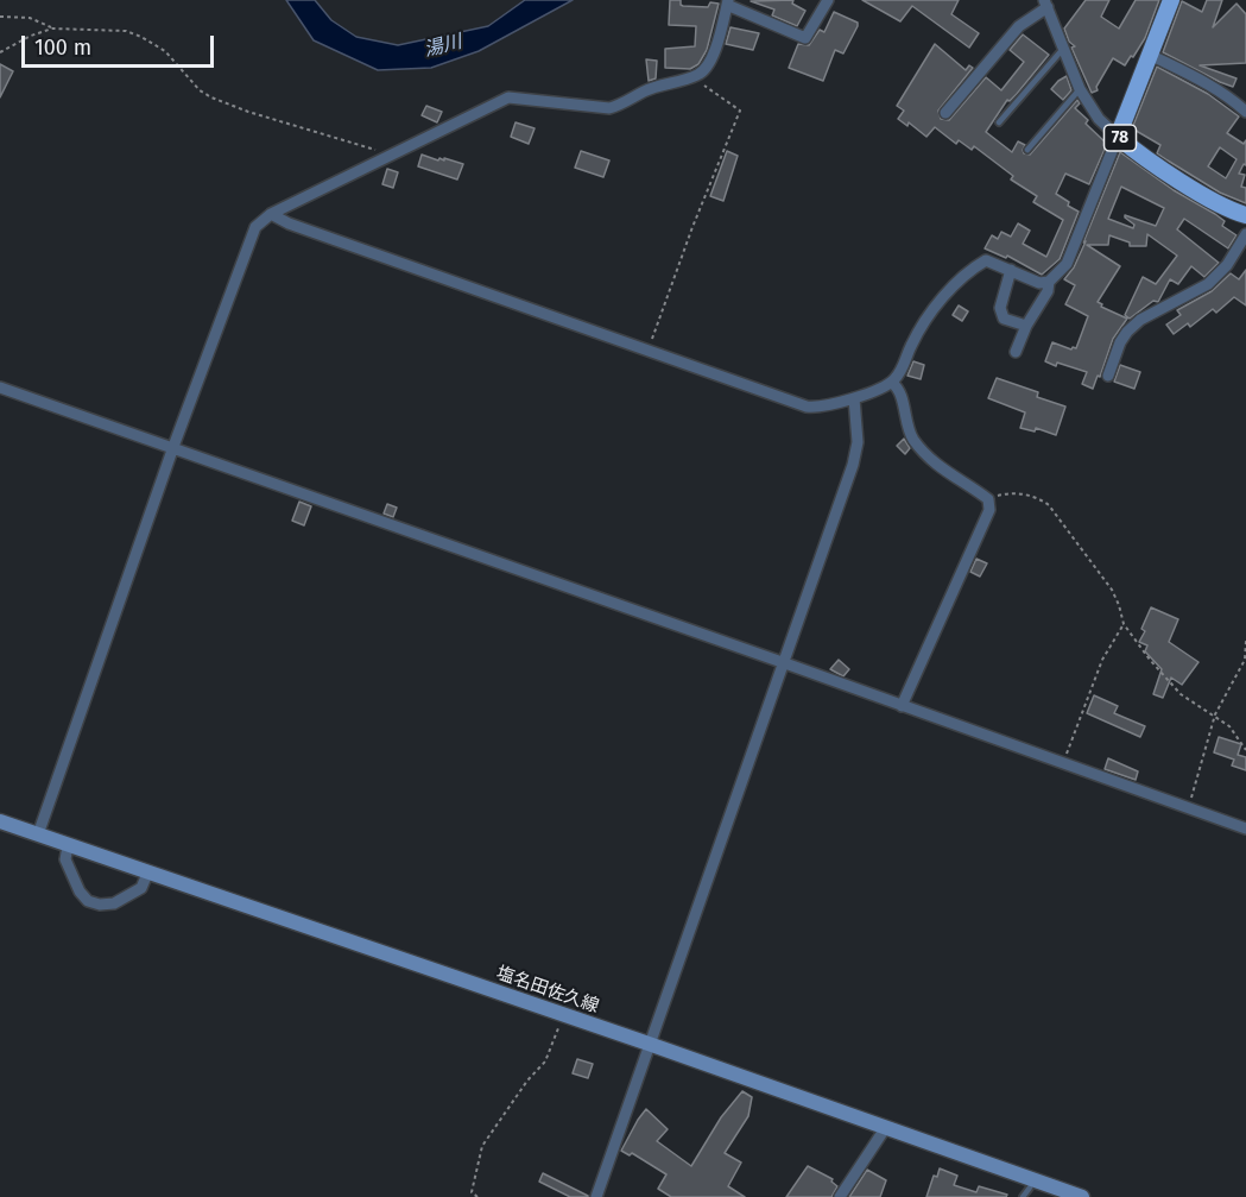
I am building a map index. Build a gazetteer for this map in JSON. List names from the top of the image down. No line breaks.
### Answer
{"streets":{"main road":["78","塩名田佐久線"]},"water":["湯川"],"scale_bar":"100 m"}
